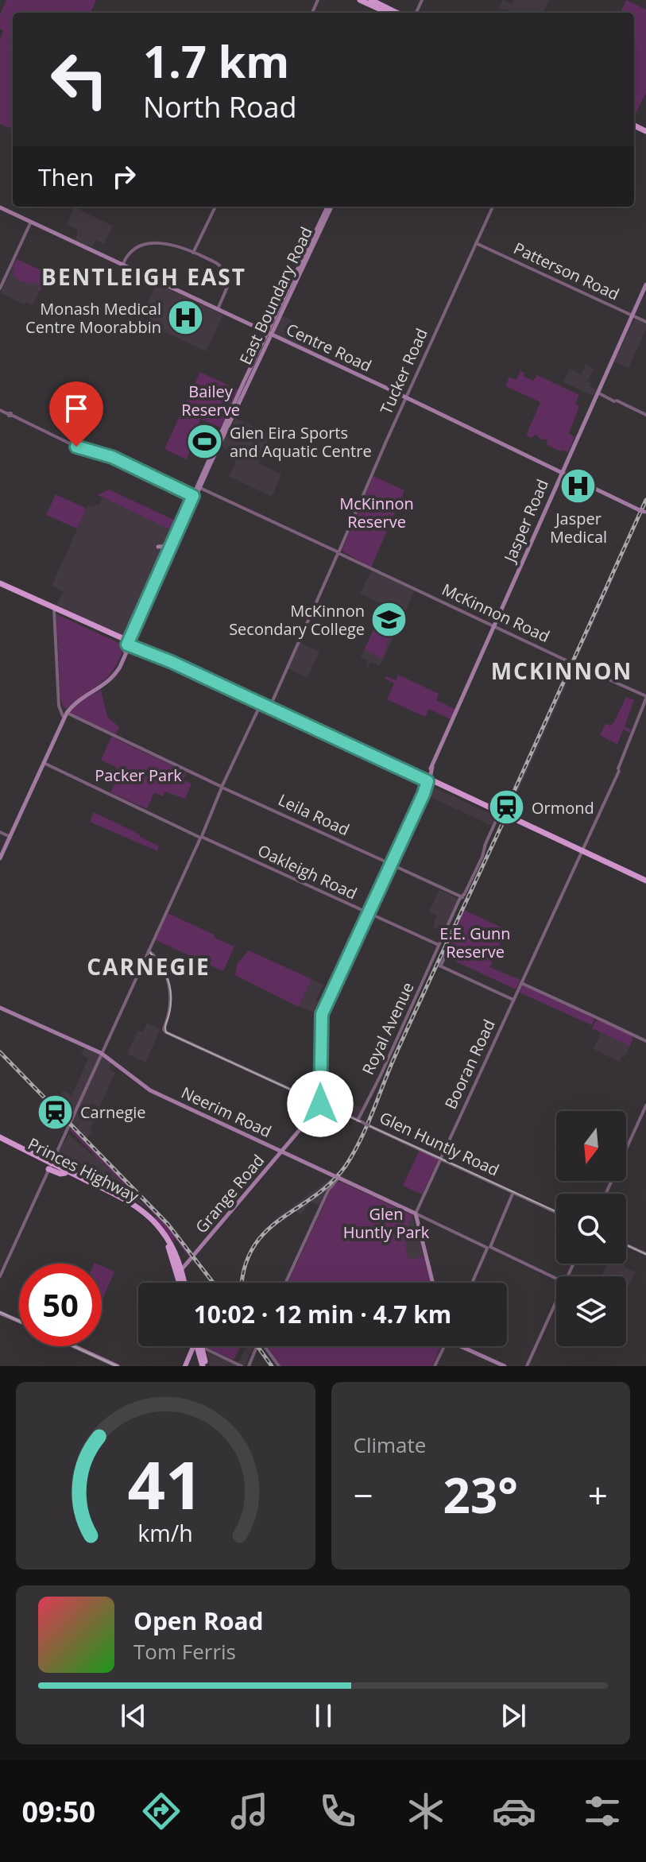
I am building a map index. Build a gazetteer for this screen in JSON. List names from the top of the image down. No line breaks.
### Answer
{"streets":{"highway":["Princes Highway"],"main road":["East Boundary Road","Centre Road","Jasper Road","Neerim Road","Grange Road"],"street":["Patterson Road","Tucker Road","McKinnon Road","Leila Road","Oakleigh Road","Royal Avenue","Booran Road","Glen Huntly Road"]},"crossings":[["Patterson Road","Tucker Road"],["Patterson Road","Jasper Road"],["East Boundary Road","Centre Road"],["East Boundary Road","McKinnon Road"],["Centre Road","Tucker Road"],["Centre Road","Jasper Road"],["Tucker Road","McKinnon Road"],["Jasper Road","McKinnon Road"],["McKinnon Road","Booran Road"],["Oakleigh Road","Royal Avenue"],["Royal Avenue","Glen Huntly Road"],["Booran Road","Neerim Road"],["Booran Road","Glen Huntly Road"],["Neerim Road","Grange Road"],["Glen Huntly Road","Grange Road"],["Princes Highway","Grange Road"]],"districts":["BENTLEIGH EAST","MCKINNON","CARNEGIE"],"parks":["Bailey Reserve","McKinnon Reserve","Packer Park","E.E. Gunn Reserve","Glen Huntly Park"],"places":{"hospital":["Monash Medical Centre Moorabbin","Jasper Medical"],"sports":["Glen Eira Sports and Aquatic Centre"],"school or university":["McKinnon Secondary College"],"station":["Ormond","Carnegie"]},"north":"bottom","page":{"turn":["1.7 km","North Road"],"then":"Then","limit":"50","trip":"10:02 · 12 min · 4.7 km","tile":"Climate","heat":["−","23°","+"],"song":["Open Road","Tom Ferris"],"tabs":"09:50","gauge":["41","km/h"]}}
